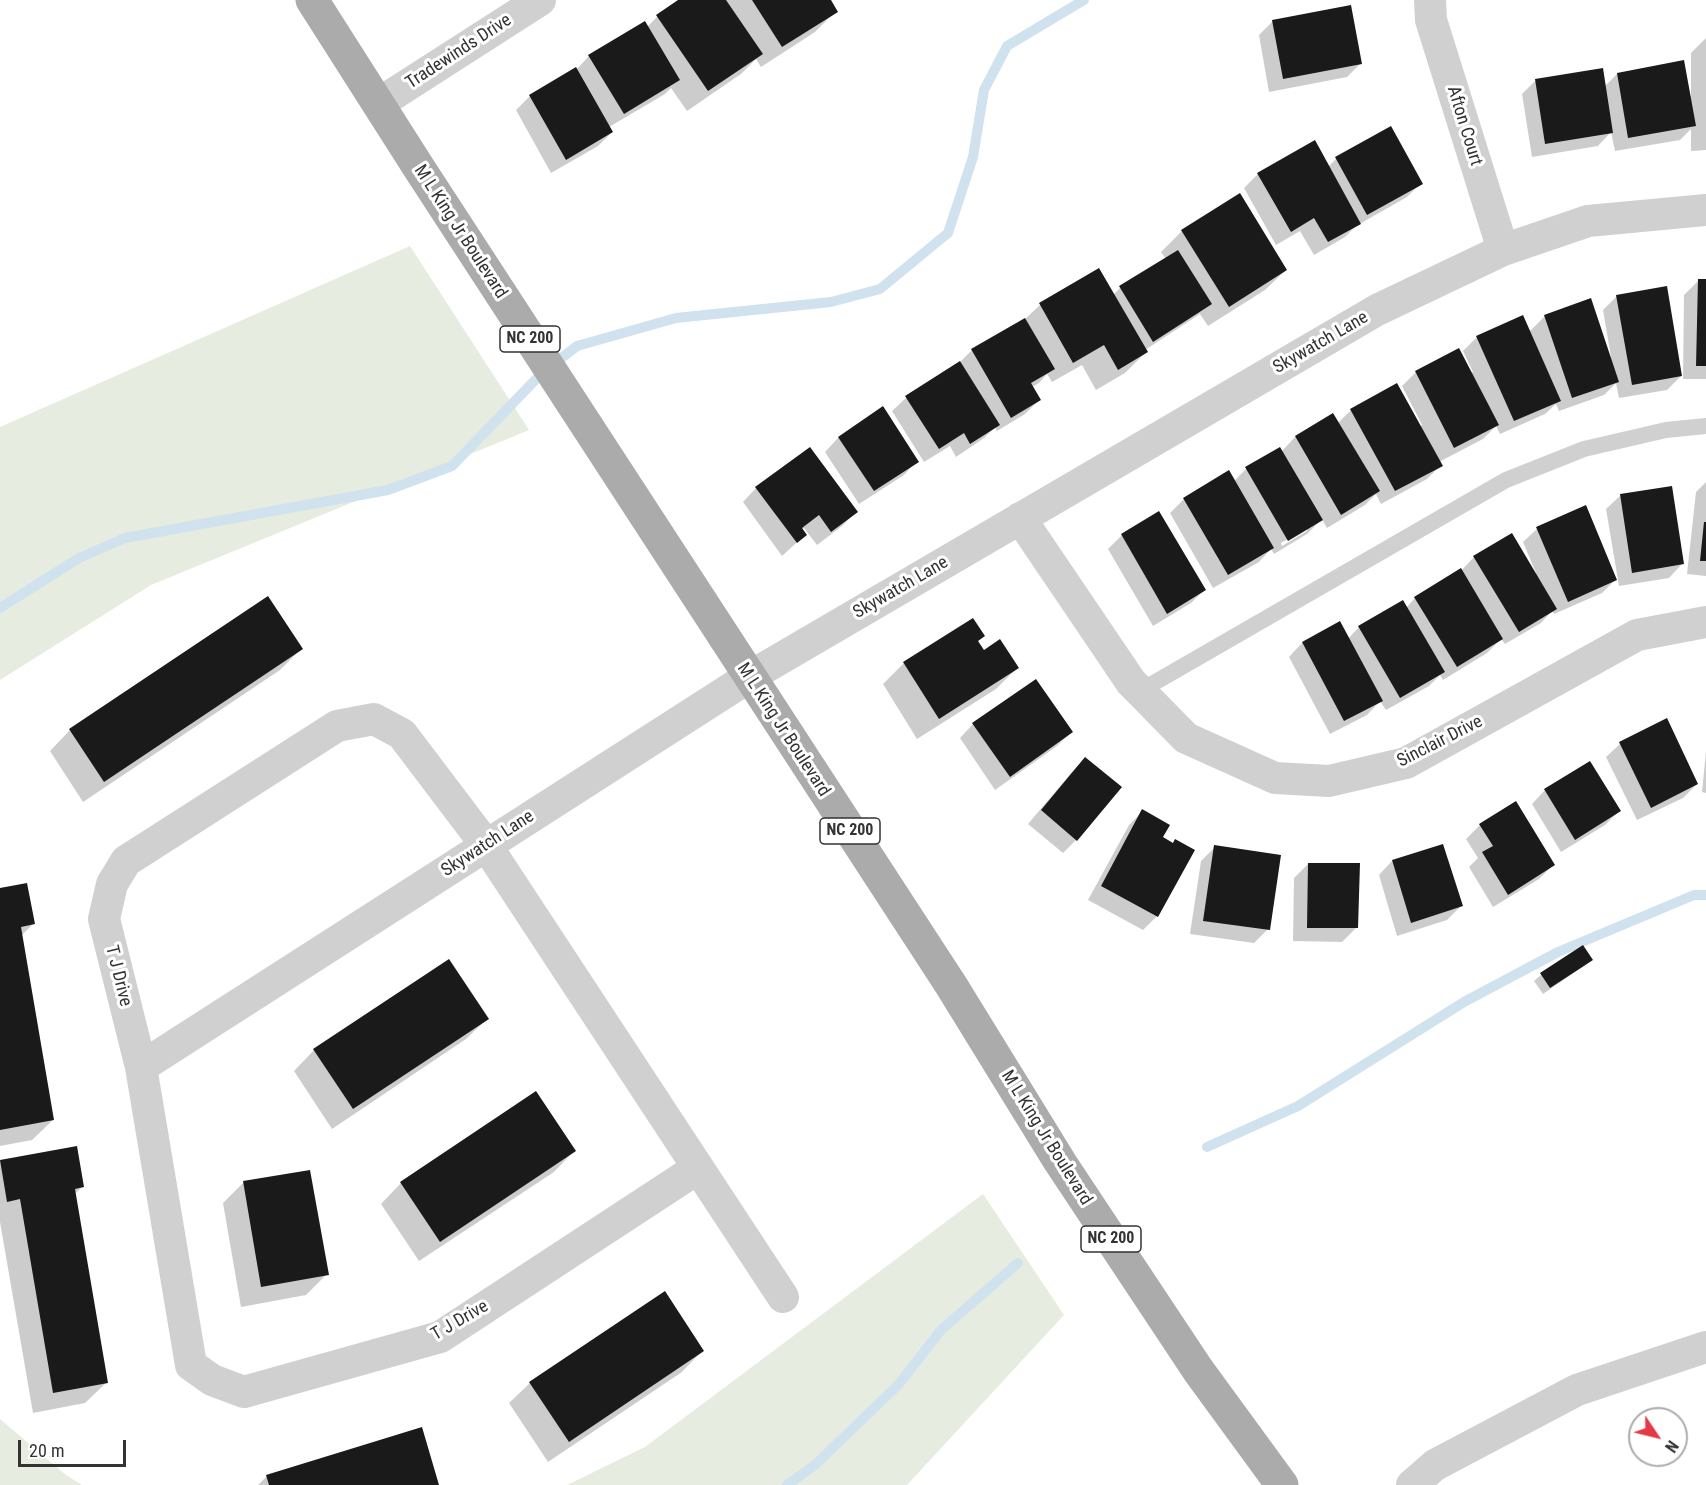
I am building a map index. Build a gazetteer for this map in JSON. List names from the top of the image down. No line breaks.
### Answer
{"streets":{"main road":["M L King Jr Boulevard","NC 200"],"street":["Tradewinds Drive","Afton Court","Skywatch Lane","Sinclair Drive","T J Drive"]},"crossings":[["Tradewinds Drive","M L King Jr Boulevard"],["Afton Court","Skywatch Lane"],["M L King Jr Boulevard","Skywatch Lane"],["Skywatch Lane","Sinclair Drive"],["Skywatch Lane","T J Drive"]],"scale_bar":"20 m","north":"bottom right"}
